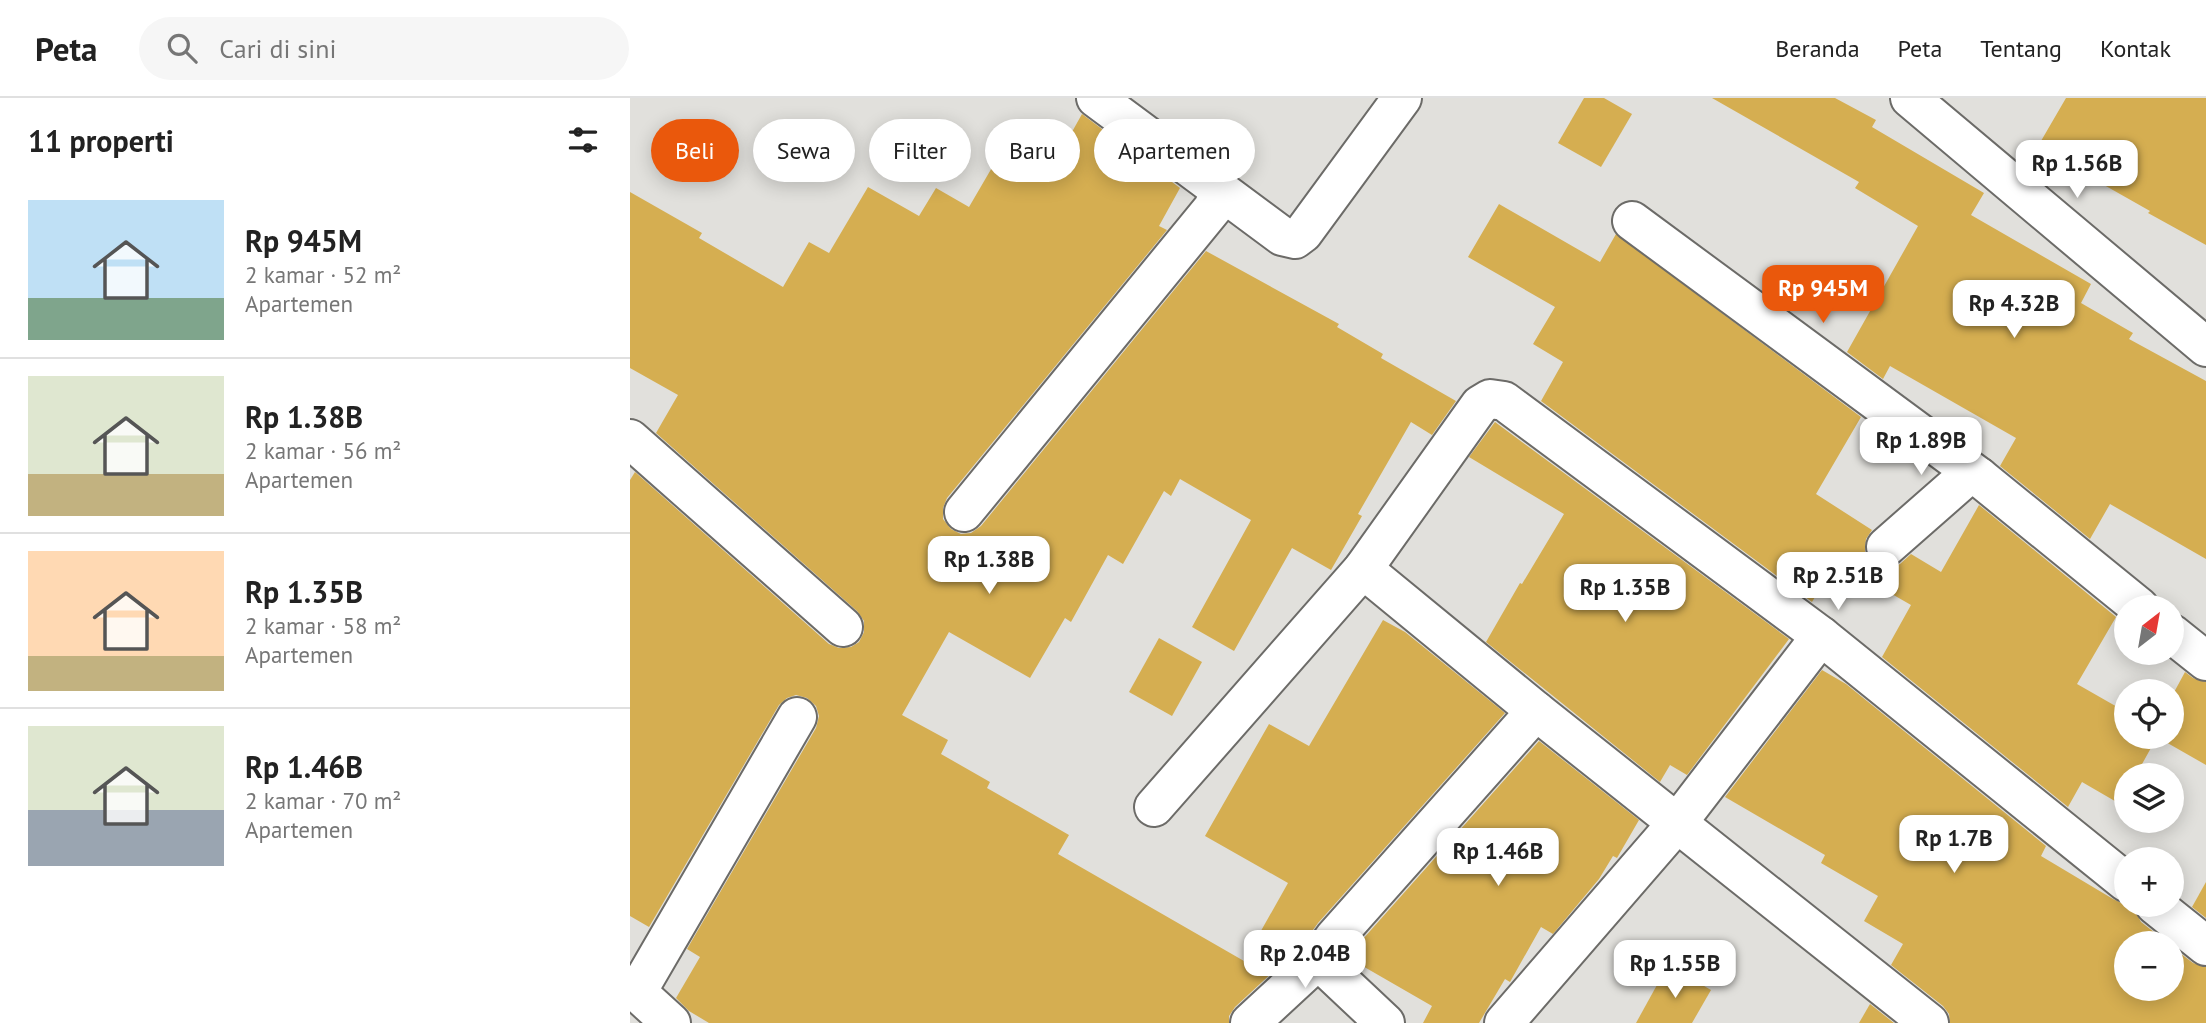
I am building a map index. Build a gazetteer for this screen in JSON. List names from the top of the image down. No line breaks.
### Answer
{"north":"top right","page":{"header":"Peta","search":"Cari di sini","nav":["Beranda","Peta","Tentang","Kontak"],"heading":"11 properti","chip":["Beli","Sewa","Filter","Baru","Apartemen"],"price":["Rp 1.56B","Rp 945M","Rp 4.32B","Rp 1.89B","Rp 1.38B","Rp 2.51B","Rp 1.35B","Rp 1.7B","Rp 1.46B","Rp 2.04B","Rp 1.55B"],"list":[{"name":"Rp 945M","note":"2 kamar · 52 m² · Apartemen"},{"name":"Rp 1.38B","note":"2 kamar · 56 m² · Apartemen"},{"name":"Rp 1.35B","note":"2 kamar · 58 m² · Apartemen"},{"name":"Rp 1.46B","note":"2 kamar · 70 m² · Apartemen"}],"map_buttons":["+","−"]}}
